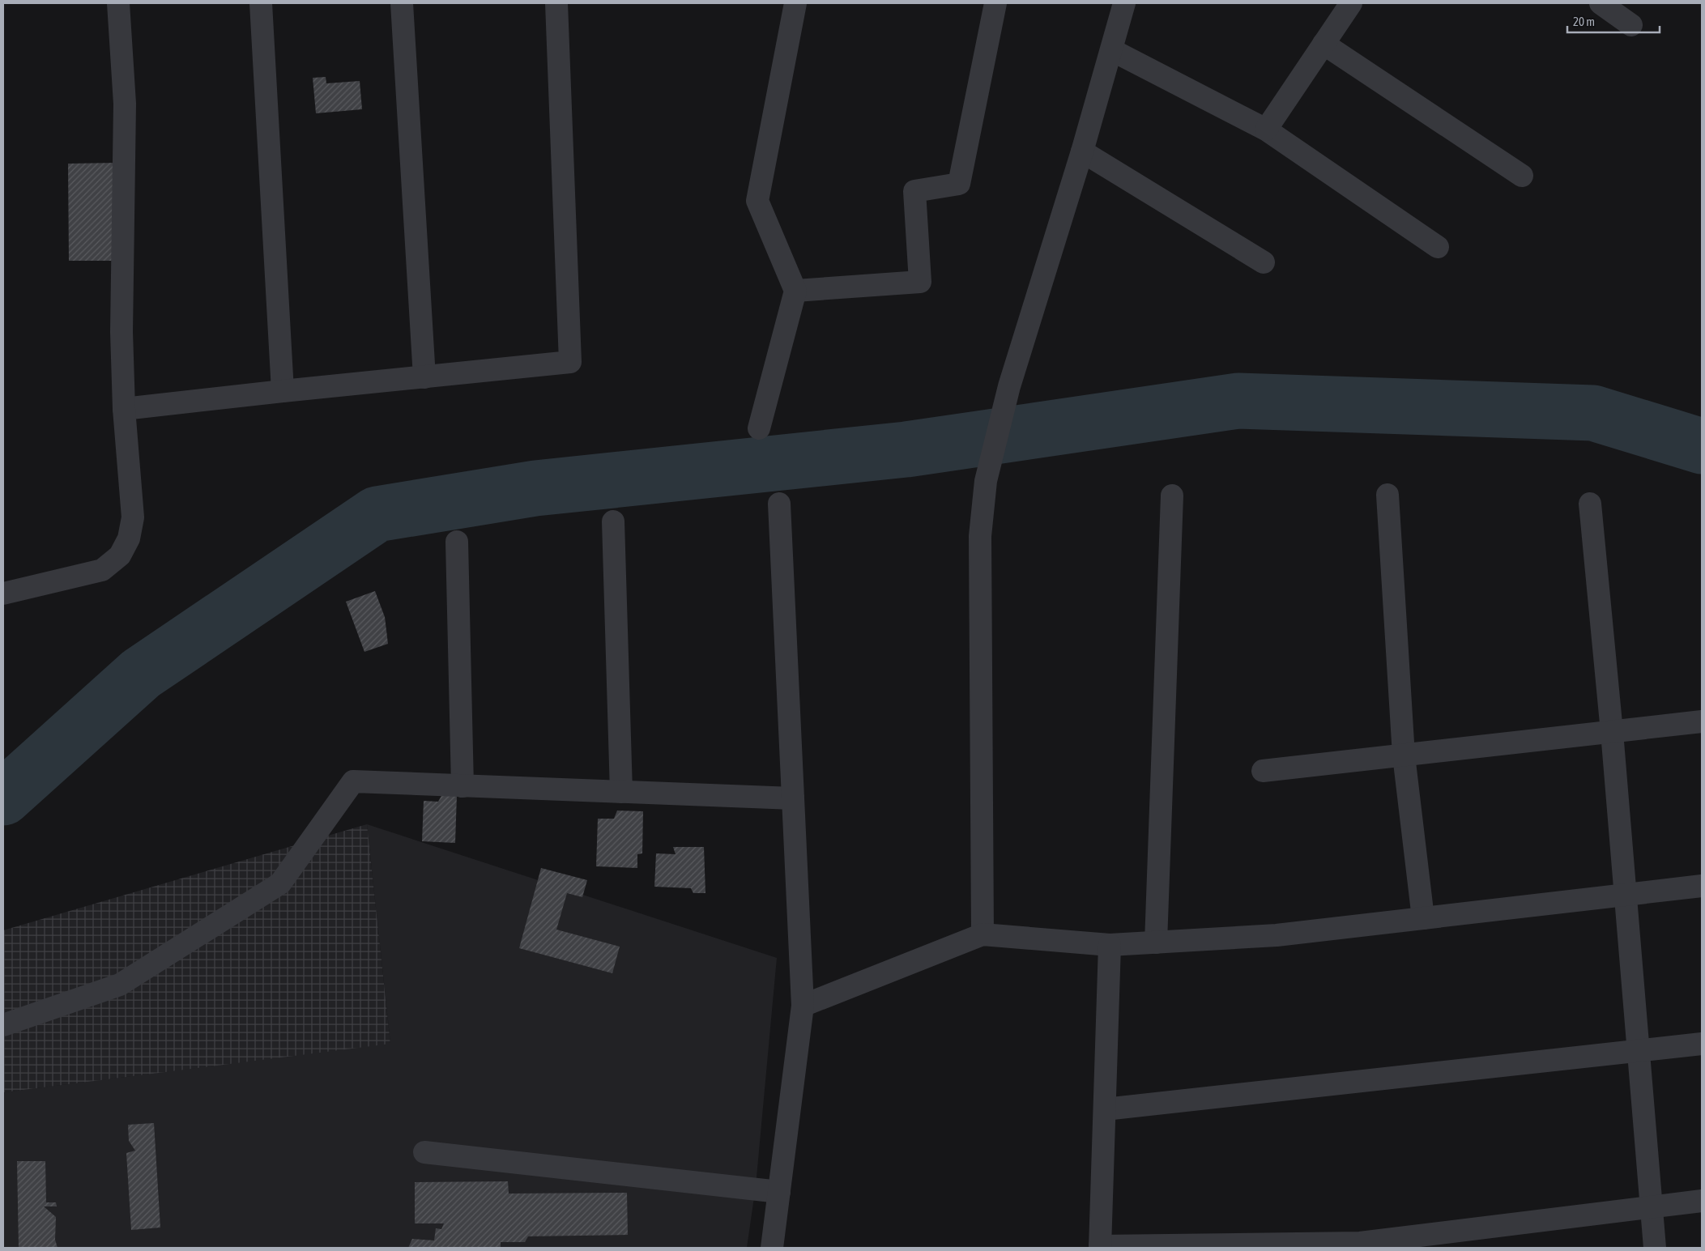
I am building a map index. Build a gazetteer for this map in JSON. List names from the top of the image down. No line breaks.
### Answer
{"scale_bar":"20 m"}
